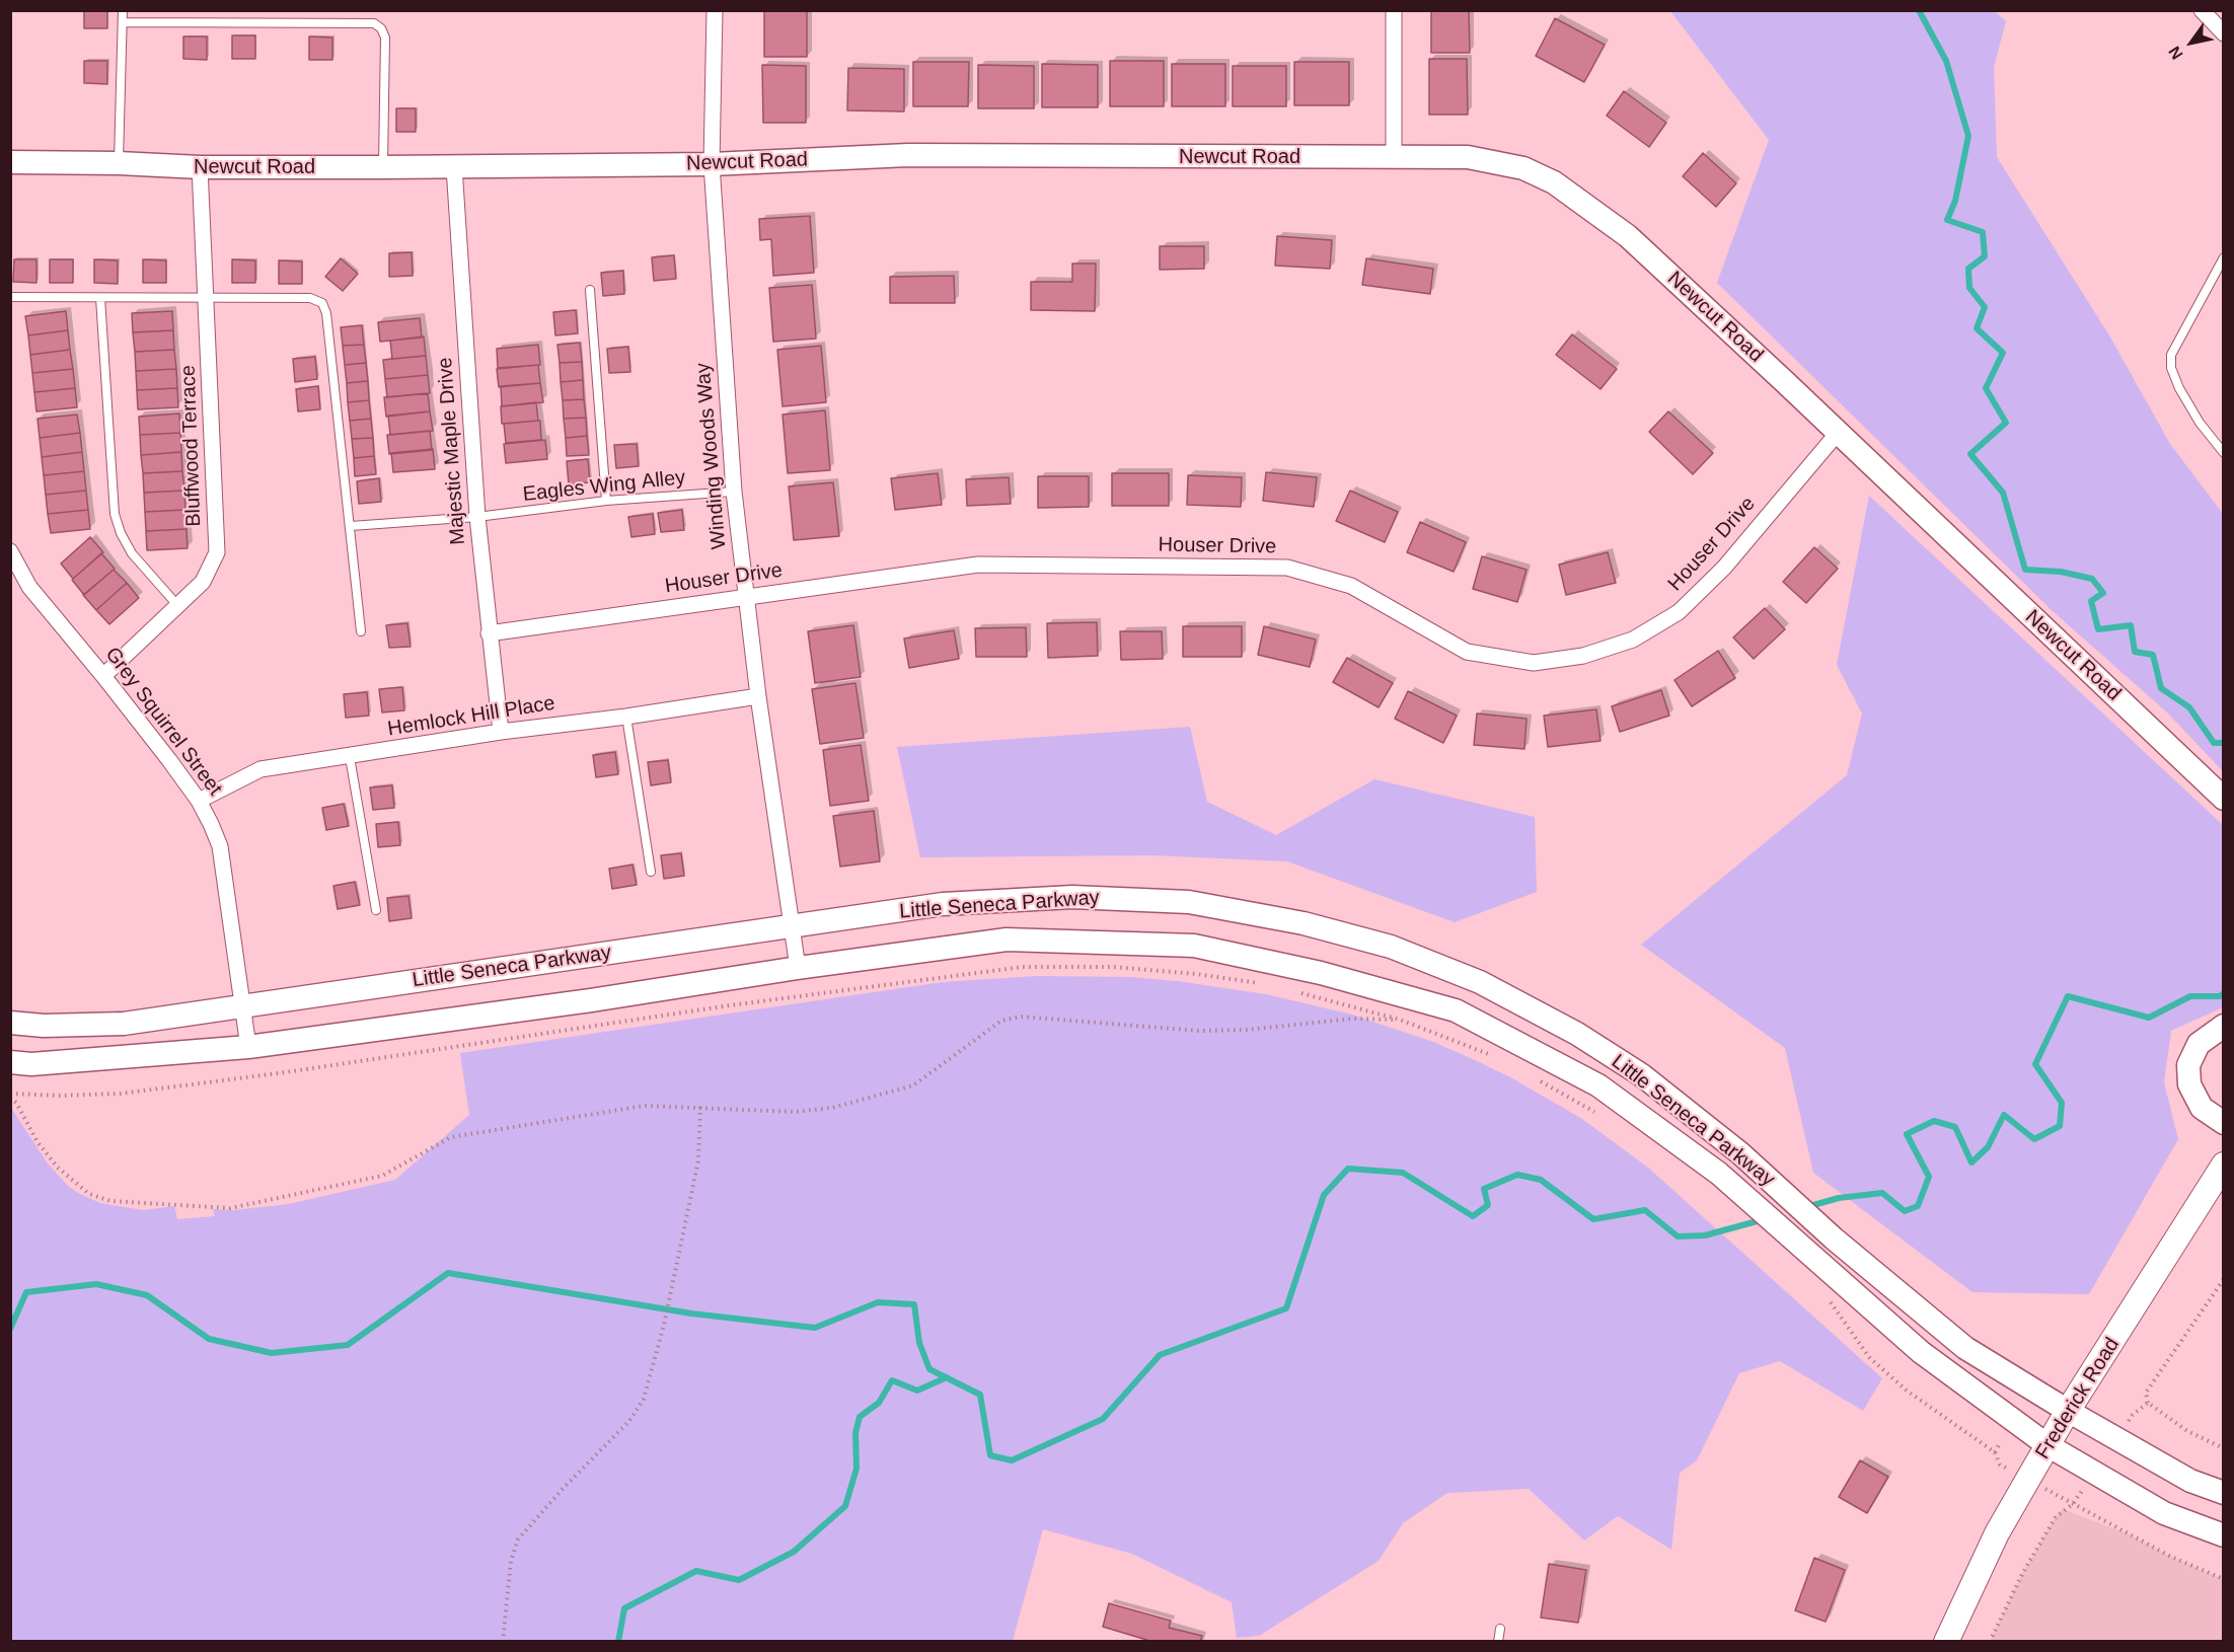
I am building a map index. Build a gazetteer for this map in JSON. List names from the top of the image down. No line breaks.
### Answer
{"streets":{"main road":["Newcut Road","Little Seneca Parkway","Frederick Road"],"street":["Bluffwood Terrace","Majestic Maple Drive","Winding Woods Way","Houser Drive","Hemlock Hill Place","Grey Squirrel Street"],"lane":["Eagles Wing Alley"]},"crossings":[["Newcut Road","Bluffwood Terrace"],["Newcut Road","Majestic Maple Drive"],["Newcut Road","Winding Woods Way"],["Newcut Road","Houser Drive"],["Bluffwood Terrace","Grey Squirrel Street"],["Majestic Maple Drive","Eagles Wing Alley"],["Majestic Maple Drive","Houser Drive"],["Majestic Maple Drive","Hemlock Hill Place"],["Winding Woods Way","Eagles Wing Alley"],["Winding Woods Way","Houser Drive"],["Winding Woods Way","Hemlock Hill Place"],["Winding Woods Way","Little Seneca Parkway"],["Hemlock Hill Place","Grey Squirrel Street"],["Grey Squirrel Street","Little Seneca Parkway"],["Little Seneca Parkway","Frederick Road"]],"north":"bottom left"}
